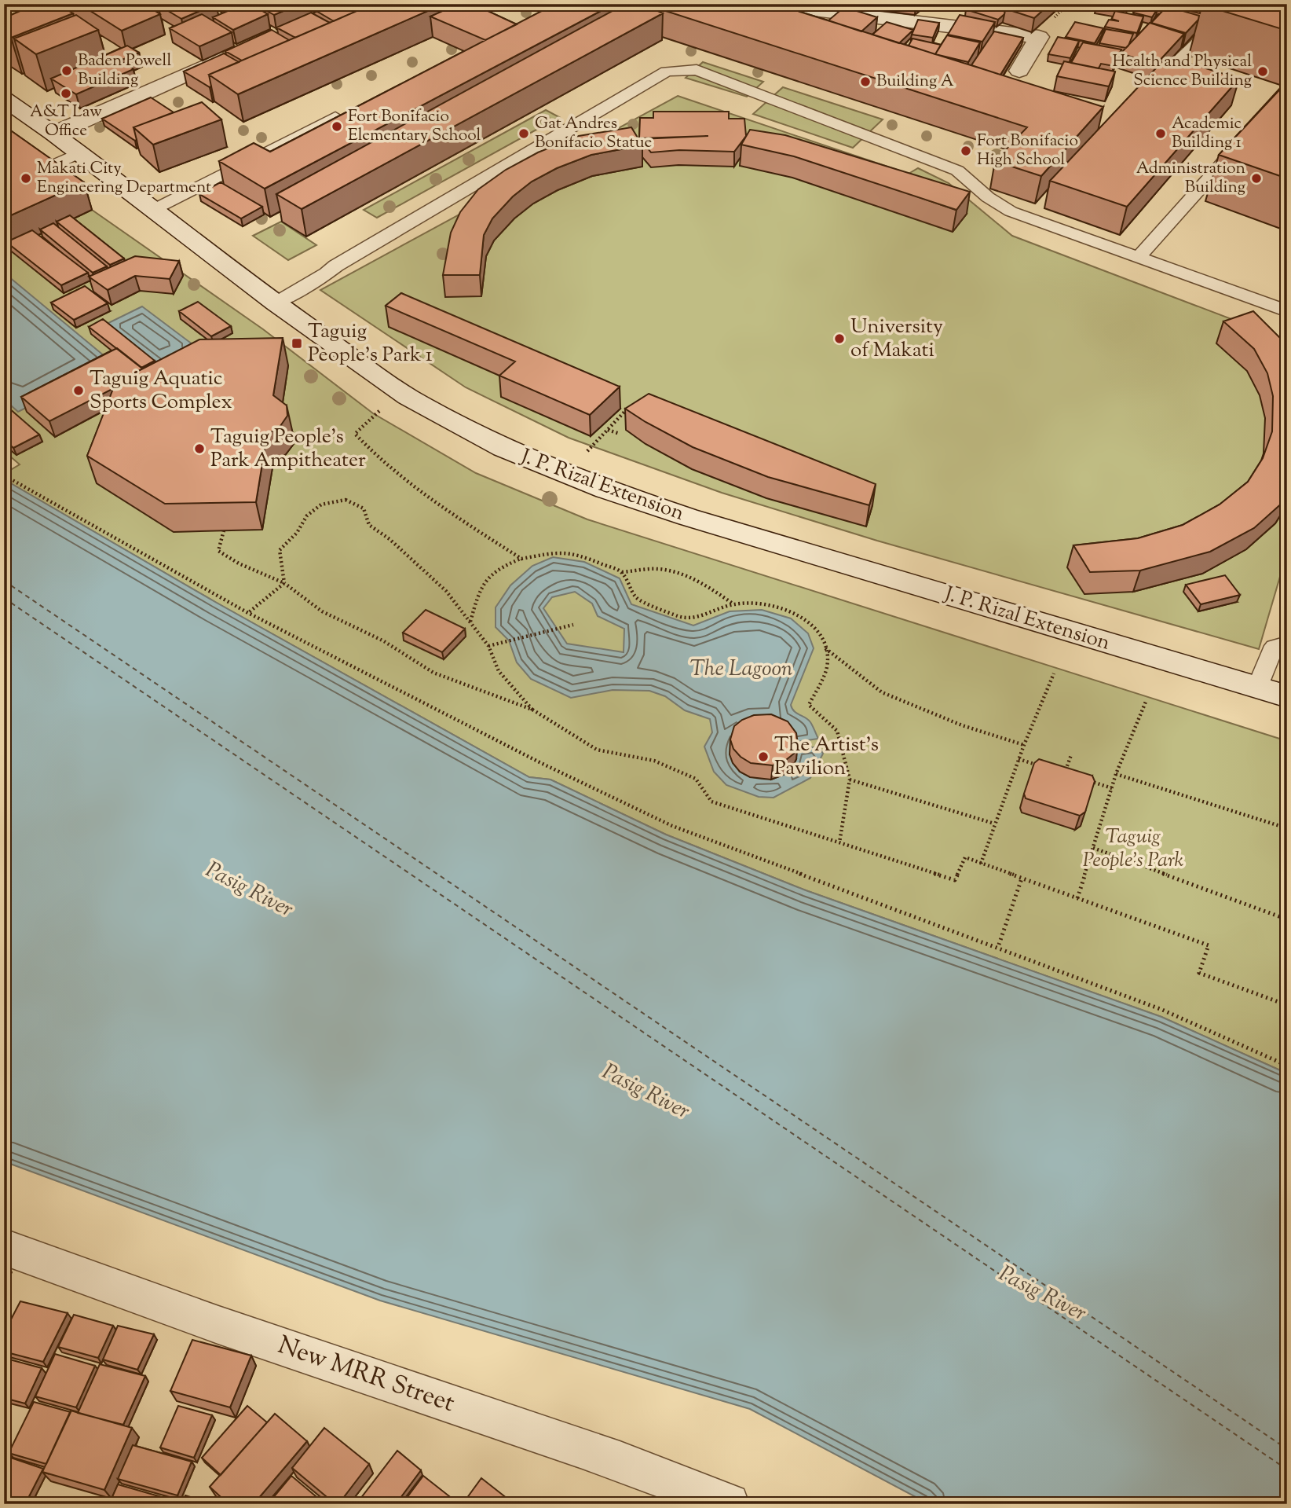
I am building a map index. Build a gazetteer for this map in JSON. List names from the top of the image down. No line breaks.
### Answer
{"streets":{"main road":["J. P. Rizal Extension","New MRR Street"]},"water":["The Lagoon","Pasig River"],"parks":["Taguig People's Park"],"places":{"other":["Baden Powell Building","Health and Physical Science Building","Building A","A&T Law Office","Fort Bonifacio Elementary School","Gat Andres Bonifacio Statue","Academic Building 1","Fort Bonifacio High School","Makati City Engineering Department","Administration Building","University of Makati","Taguig Aquatic Sports Complex","Taguig People's Park Ampitheater","The Artist's Pavilion"],"transit":["Taguig People's Park 1"]}}
